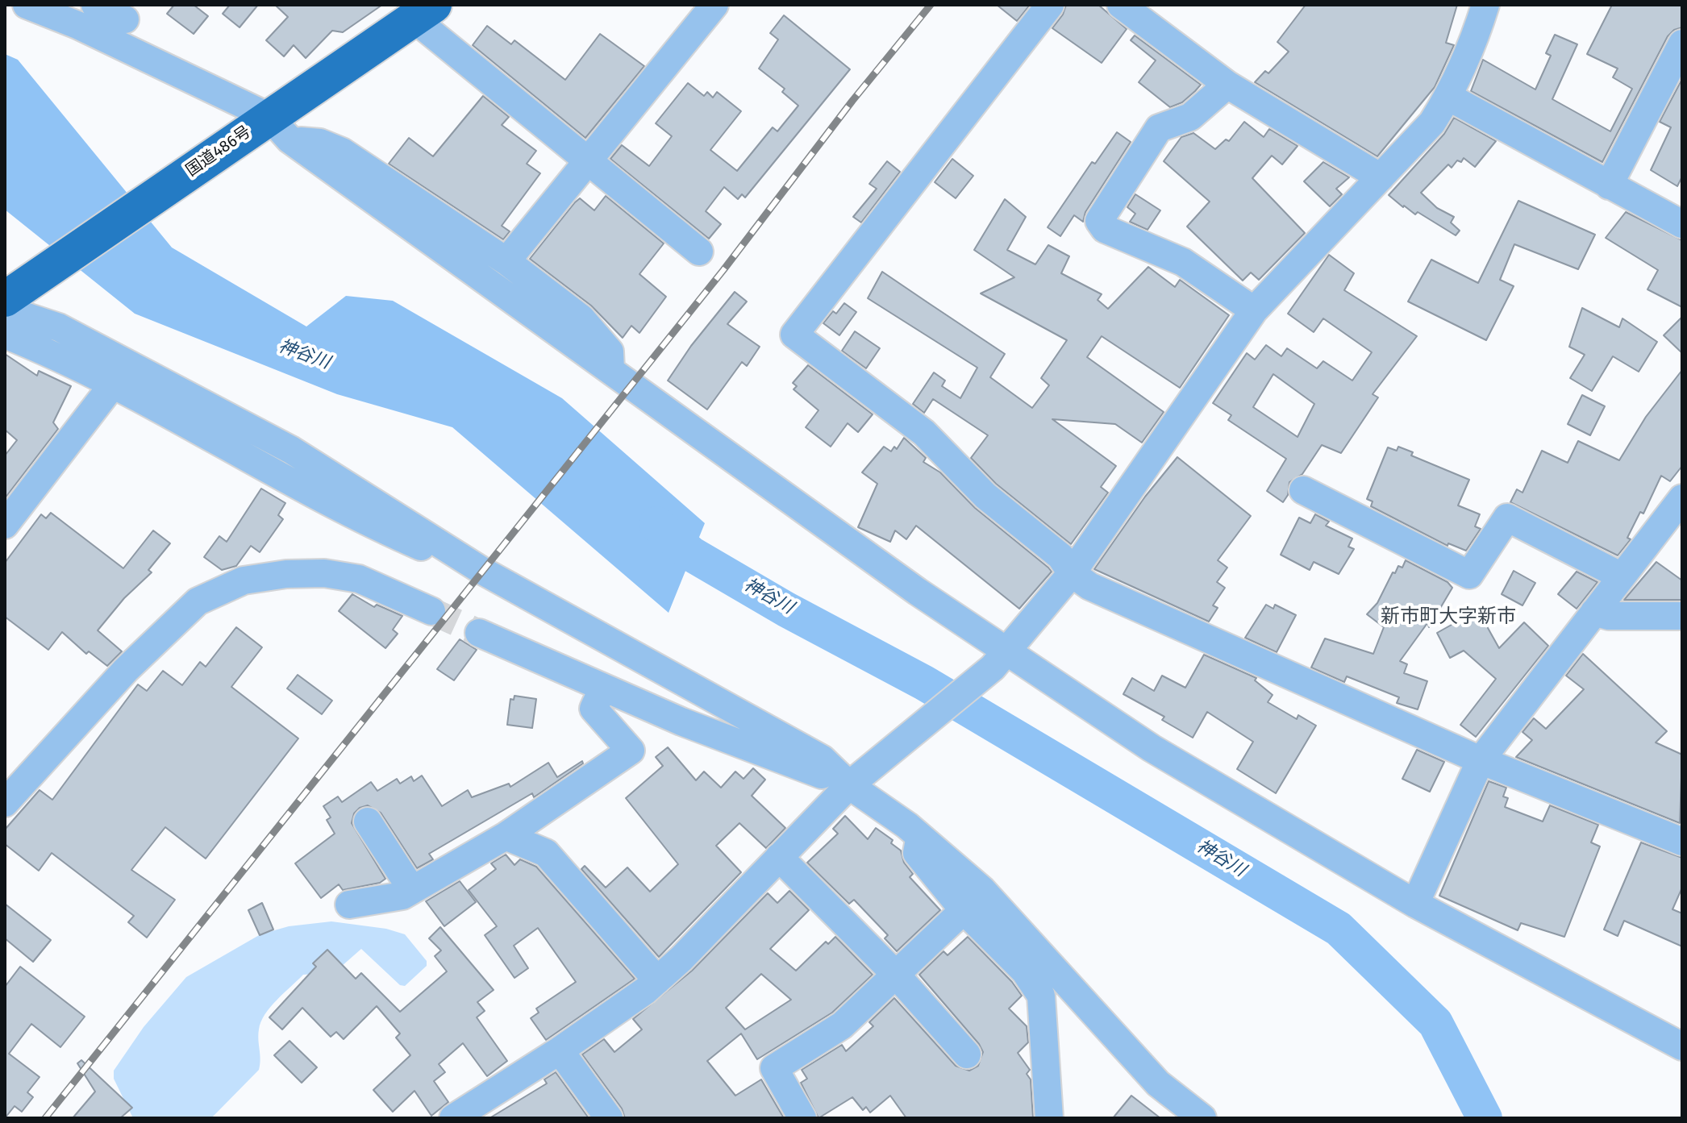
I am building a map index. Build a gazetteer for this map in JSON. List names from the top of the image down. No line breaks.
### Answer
{"streets":{"highway":["国道486号"]},"districts":["新市町大字新市"],"water":["神谷川"]}
